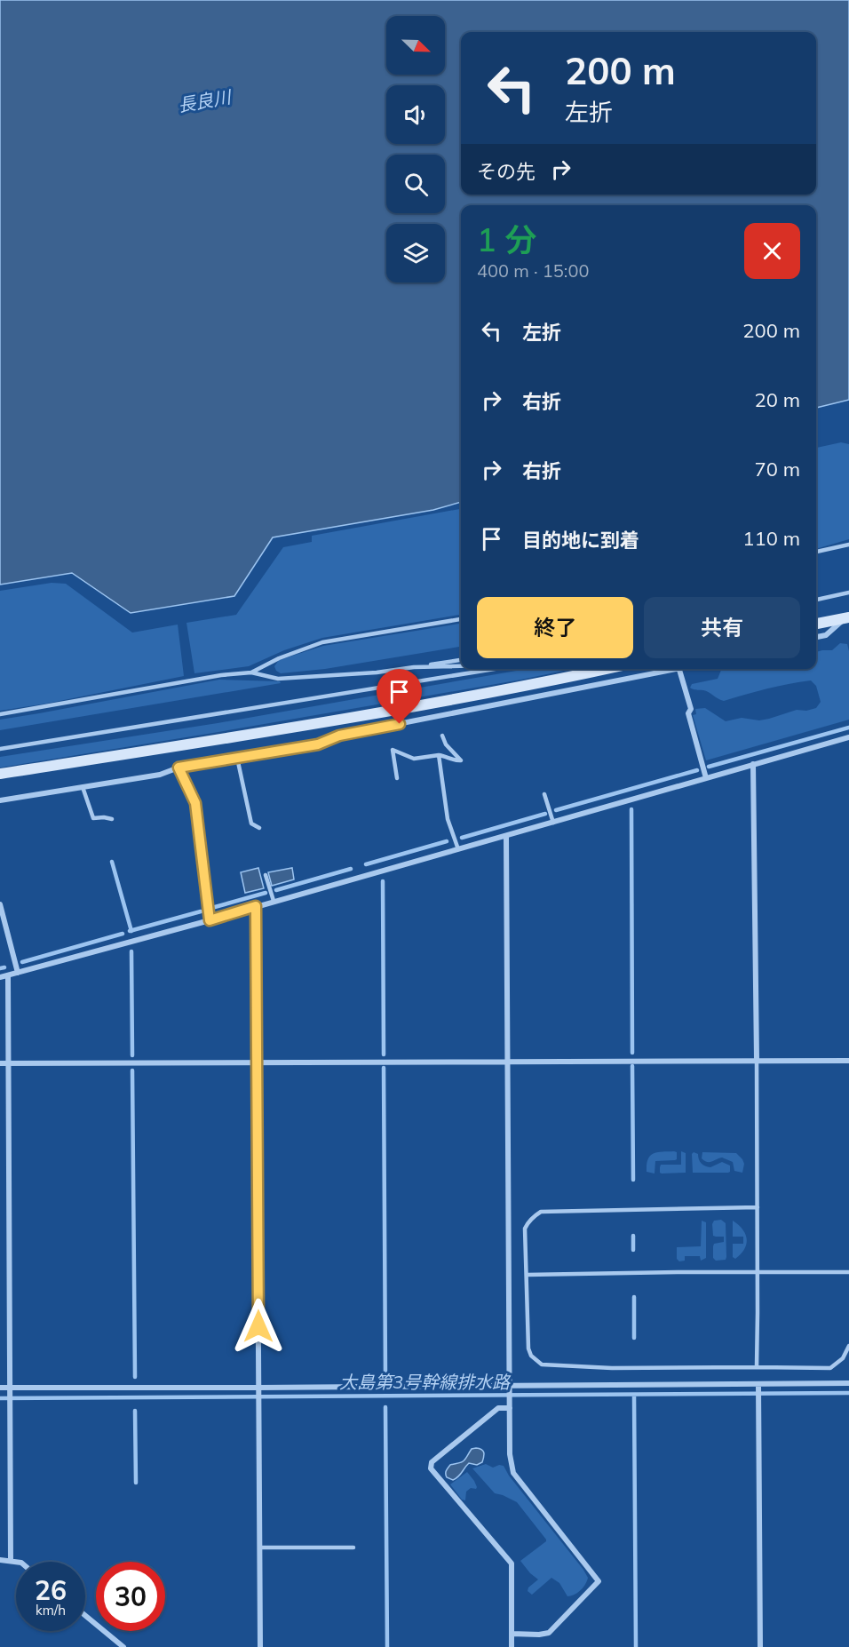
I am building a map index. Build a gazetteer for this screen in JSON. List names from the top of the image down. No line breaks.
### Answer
{"water":["長良川","大島第3号幹線排水路"],"north":"bottom right","page":{"turn":["200 m","左折"],"then":"その先","heading":["1 分","400 m · 15:00"],"list":[{"name":"左折","value":"200 m"},{"name":"右折","value":"20 m"},{"name":"右折","value":"70 m"},{"name":"目的地に到着","value":"110 m"}],"buttons":["終了","共有"],"speed":"26 km/h","limit":"30"}}
